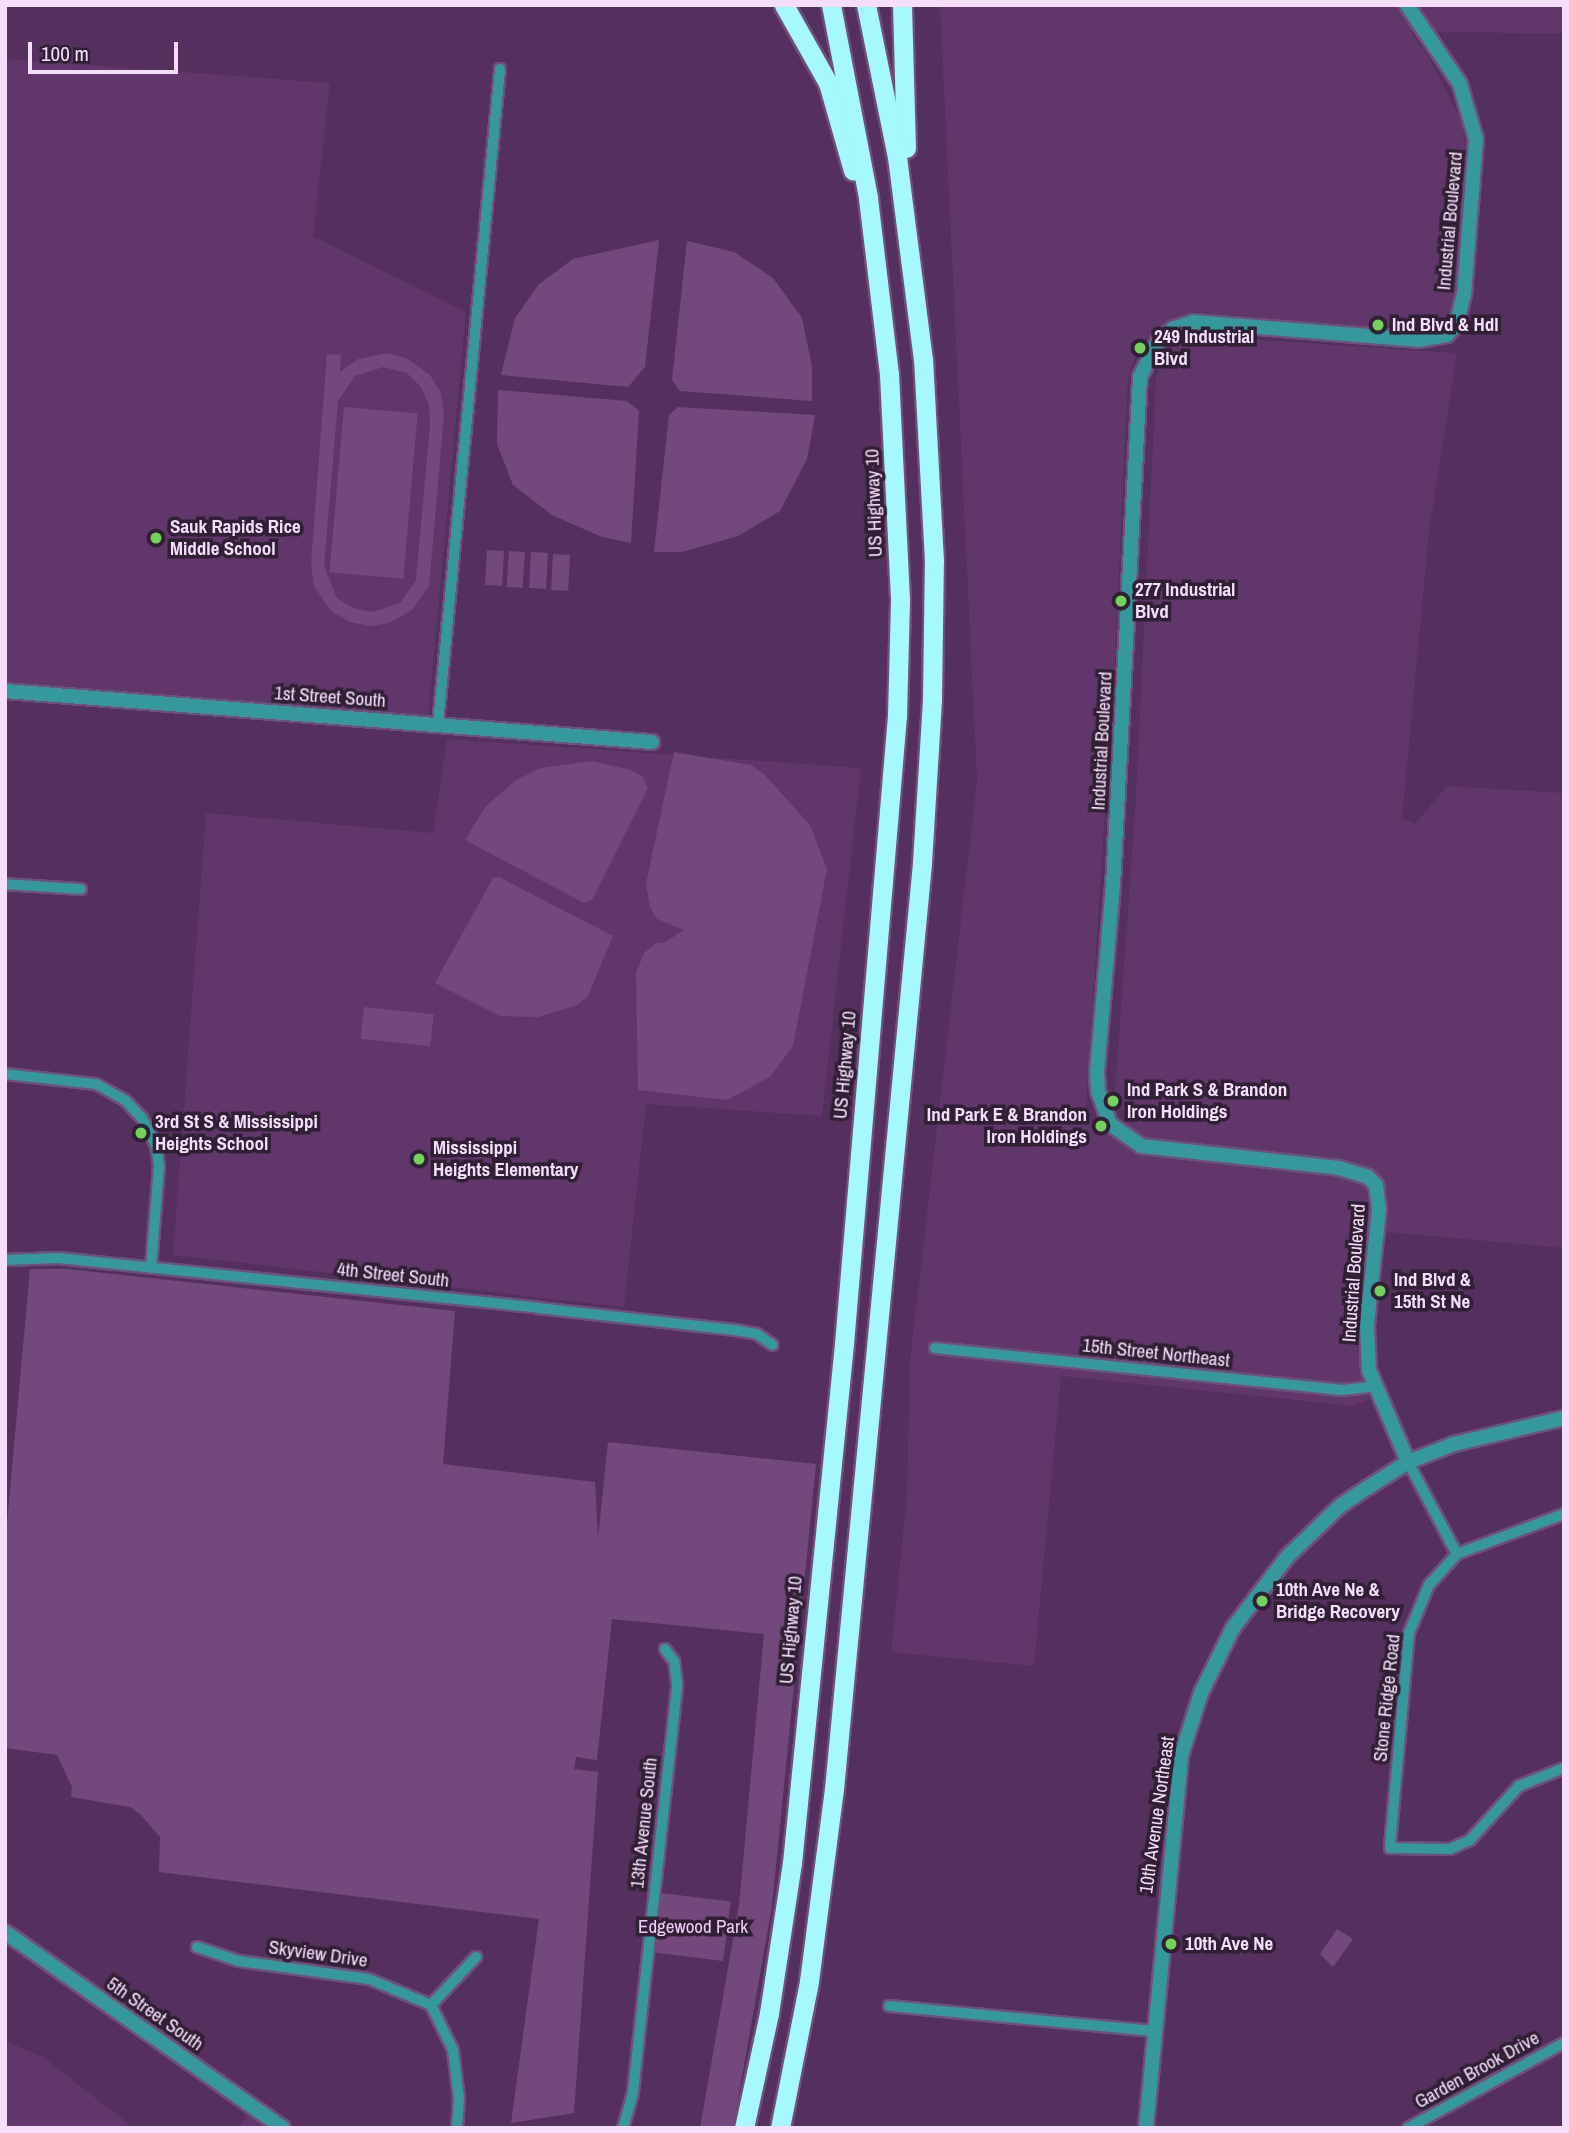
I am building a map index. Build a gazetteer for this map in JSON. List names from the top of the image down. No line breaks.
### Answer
{"streets":{"highway":["US Highway 10"],"street":["Industrial Boulevard","1st Street South","4th Street South","15th Street Northeast","Stone Ridge Road","10th Avenue Northeast","13th Avenue South","Skyview Drive","5th Street South","Garden Brook Drive"]},"crossings":[["Industrial Boulevard","15th Street Northeast"],["Industrial Boulevard","Stone Ridge Road"],["Industrial Boulevard","10th Avenue Northeast"]],"parks":["Edgewood Park"],"places":["Ind Blvd & Hdl","249 Industrial Blvd","Sauk Rapids Rice Middle School","277 Industrial Blvd","Ind Park S & Brandon Iron Holdings","Ind Park E & Brandon Iron Holdings","3rd St S & Mississippi Heights School","Mississippi Heights Elementary","Ind Blvd & 15th St Ne","10th Ave Ne & Bridge Recovery","10th Ave Ne"],"scale_bar":"100 m"}
